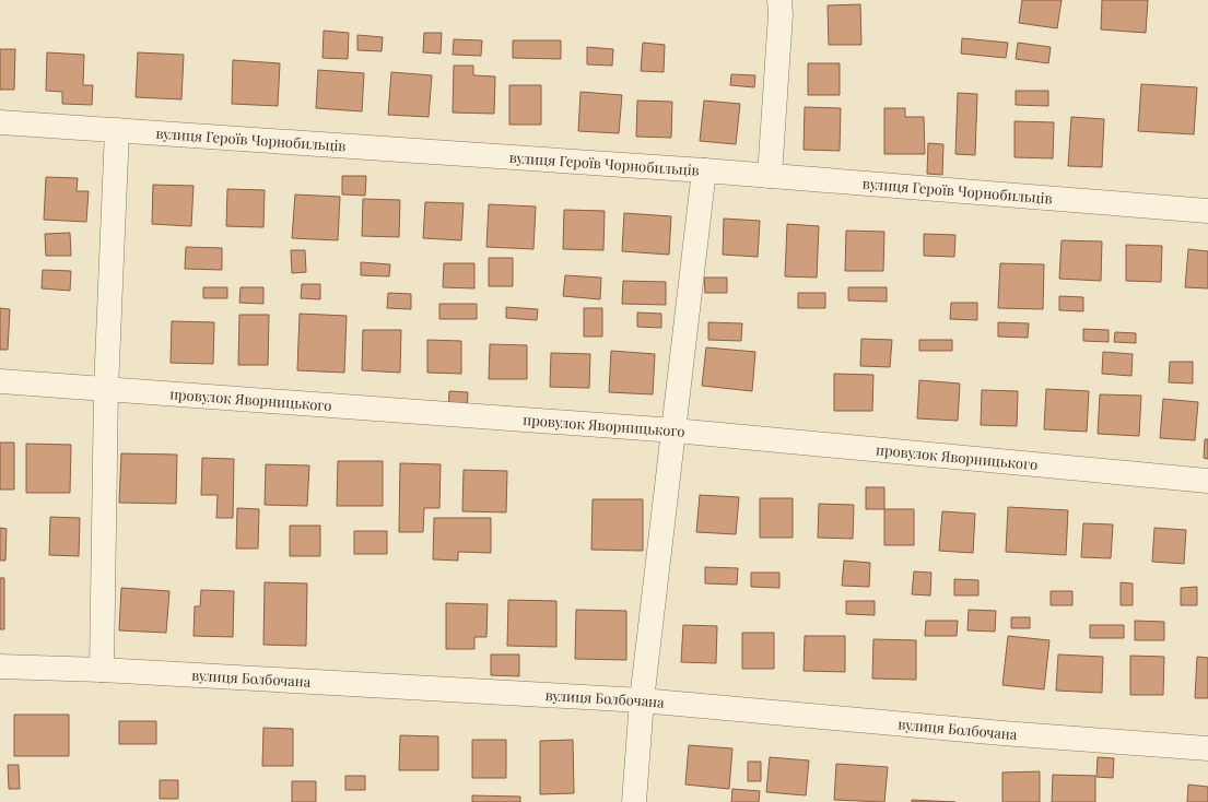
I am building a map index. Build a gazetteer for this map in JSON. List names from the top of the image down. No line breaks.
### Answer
{"streets":{"street":["вулиця Героїв Чорнобильців","провулок Яворницького","вулиця Болбочана"]}}
